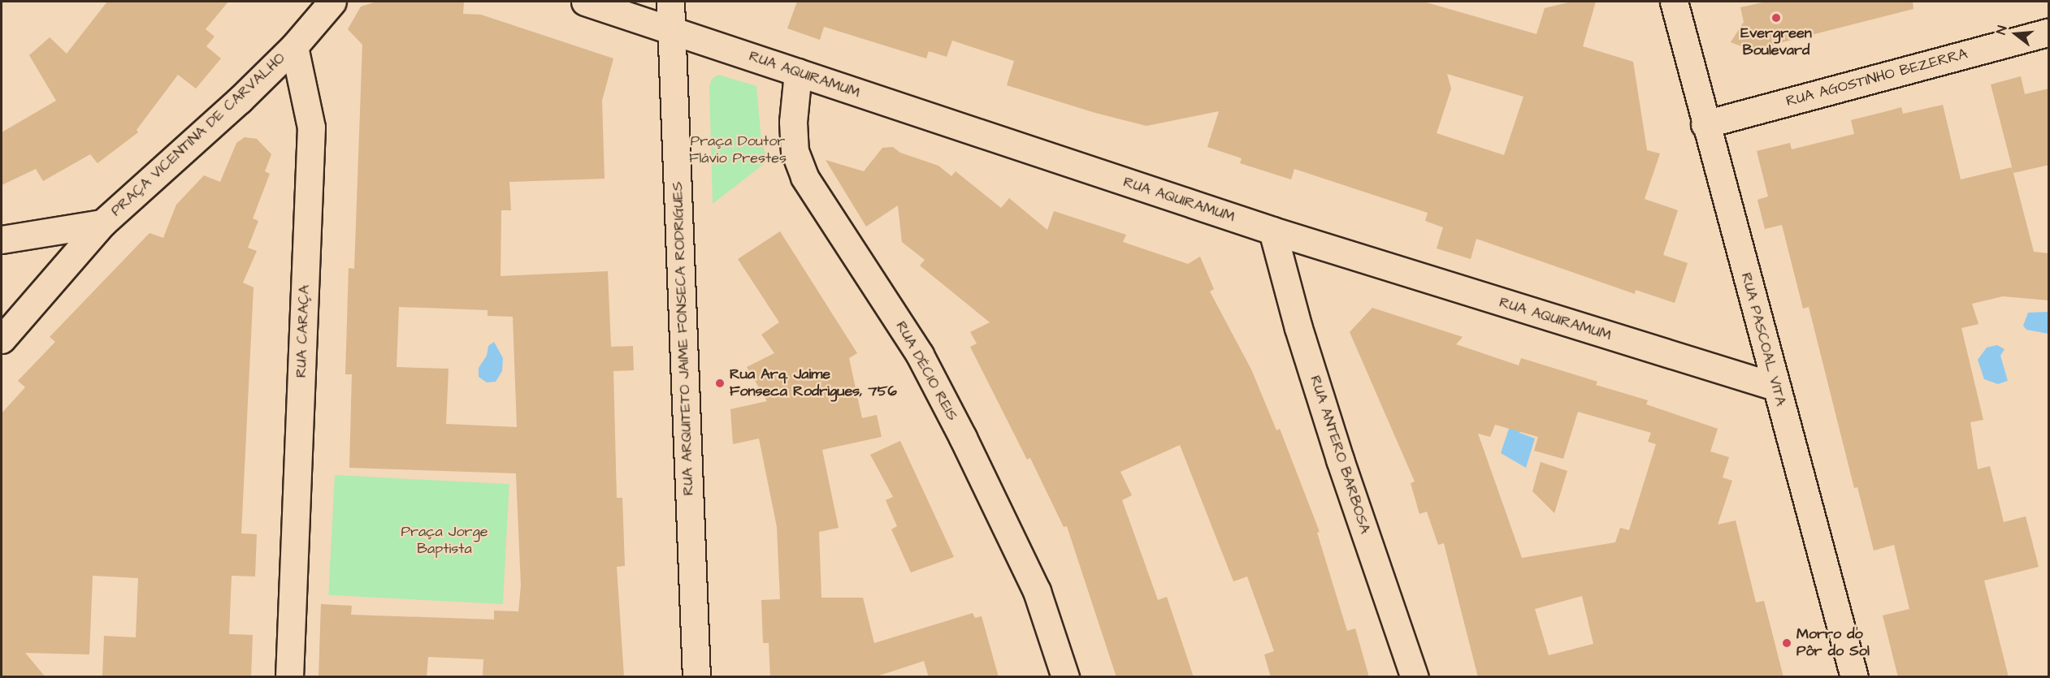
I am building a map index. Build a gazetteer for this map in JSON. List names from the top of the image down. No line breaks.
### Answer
{"streets":{"street":["RUA AQUIRAMUM","RUA AGOSTINHO BEZERRA","PRAÇA VICENTINA DE CARVALHO","RUA CARAÇA","RUA ARQUITETO JAIME FONSECA RODRIGUES","RUA PASCOAL VITA","RUA DÉCIO REIS","RUA ANTERO BARBOSA"]},"crossings":[["RUA AQUIRAMUM","RUA ARQUITETO JAIME FONSECA RODRIGUES"],["RUA AQUIRAMUM","RUA PASCOAL VITA"],["RUA AQUIRAMUM","RUA DÉCIO REIS"],["RUA AQUIRAMUM","RUA ANTERO BARBOSA"],["RUA AGOSTINHO BEZERRA","RUA PASCOAL VITA"],["PRAÇA VICENTINA DE CARVALHO","RUA CARAÇA"]],"parks":["Praça Doutor Flávio Prestes","Praça Jorge Baptista"],"places":["Evergreen Boulevard","Rua Arq. Jaime Fonseca Rodrigues, 756","Morro do Pôr do Sol"],"north":"left"}
